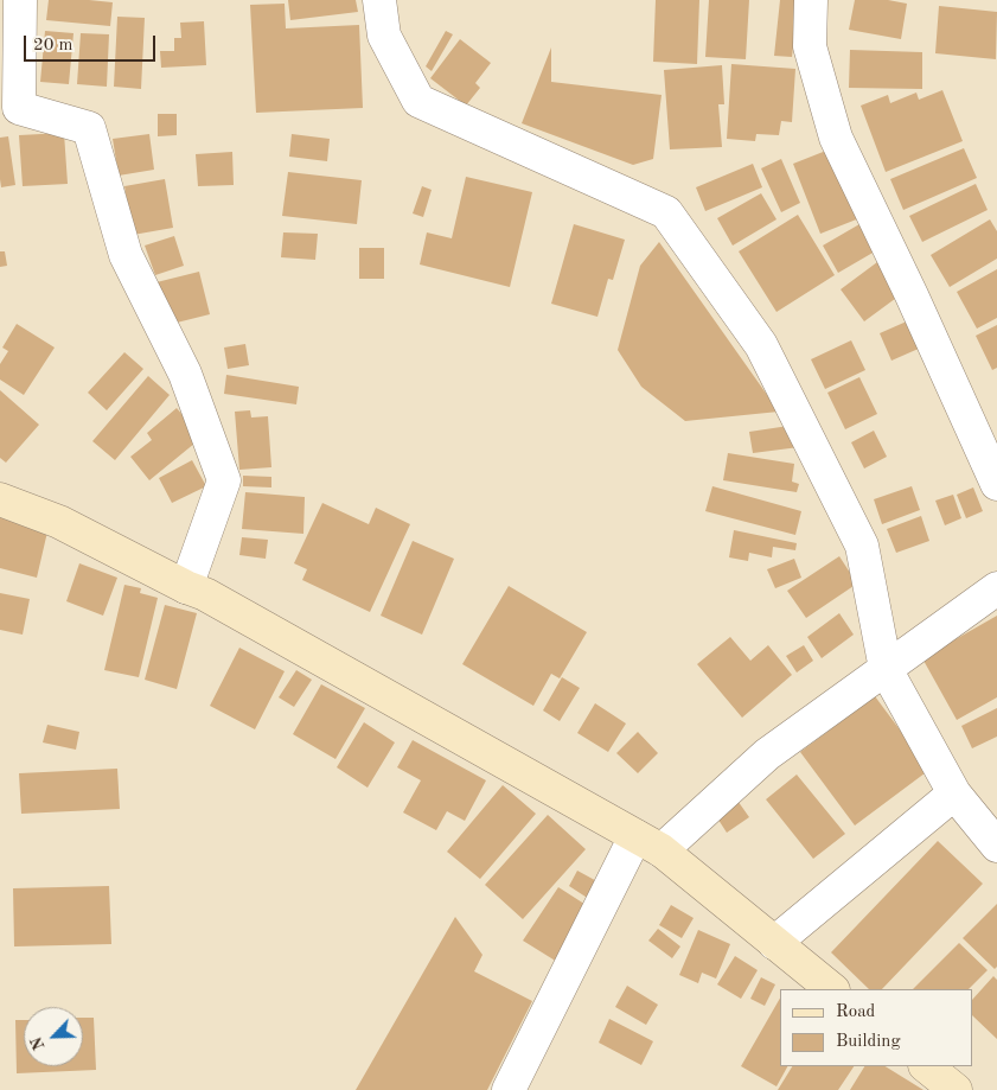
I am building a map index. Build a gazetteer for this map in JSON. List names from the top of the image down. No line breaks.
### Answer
{"legend":["Road","Building"],"scale_bar":"20 m","north":"bottom left"}
